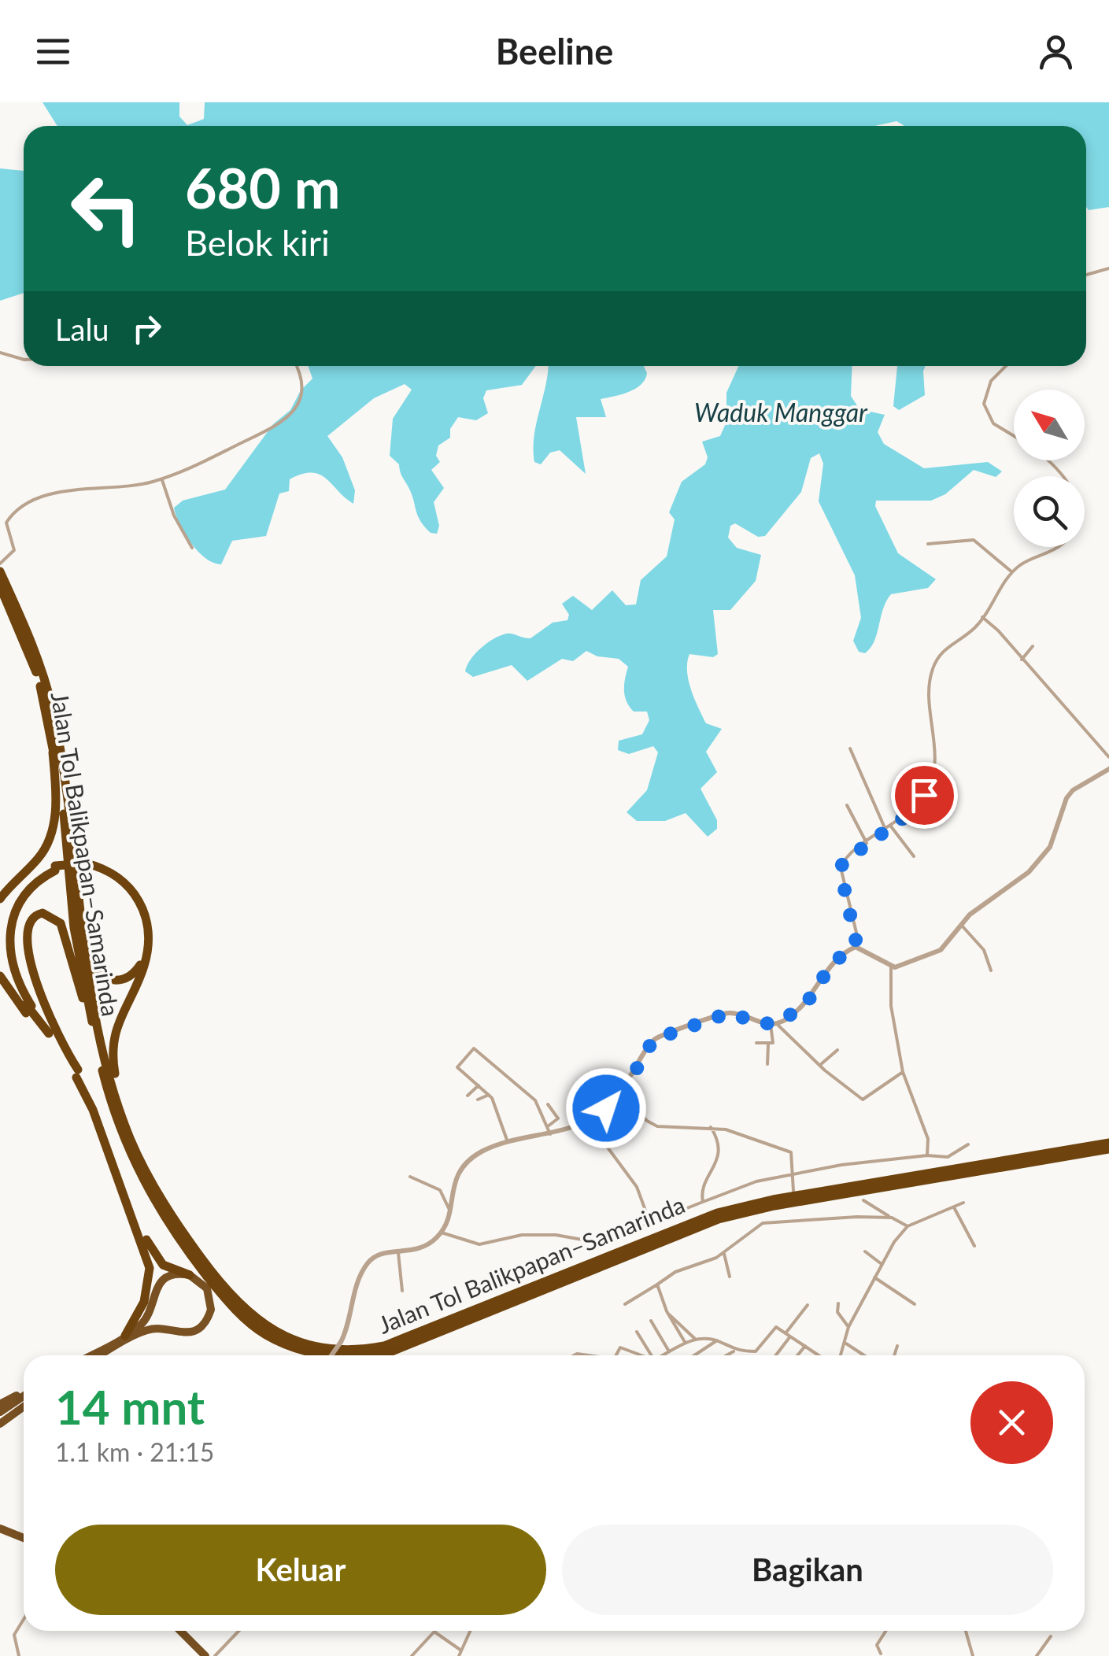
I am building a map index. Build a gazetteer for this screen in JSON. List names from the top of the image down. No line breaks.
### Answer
{"streets":{"highway":["Jalan Tol Balikpapan–Samarinda"]},"water":["Waduk Manggar"],"north":"top left","page":{"header":"Beeline","turn":["680 m","Belok kiri"],"then":"Lalu","heading":["14 mnt","1.1 km · 21:15"],"buttons":["Keluar","Bagikan"]}}
